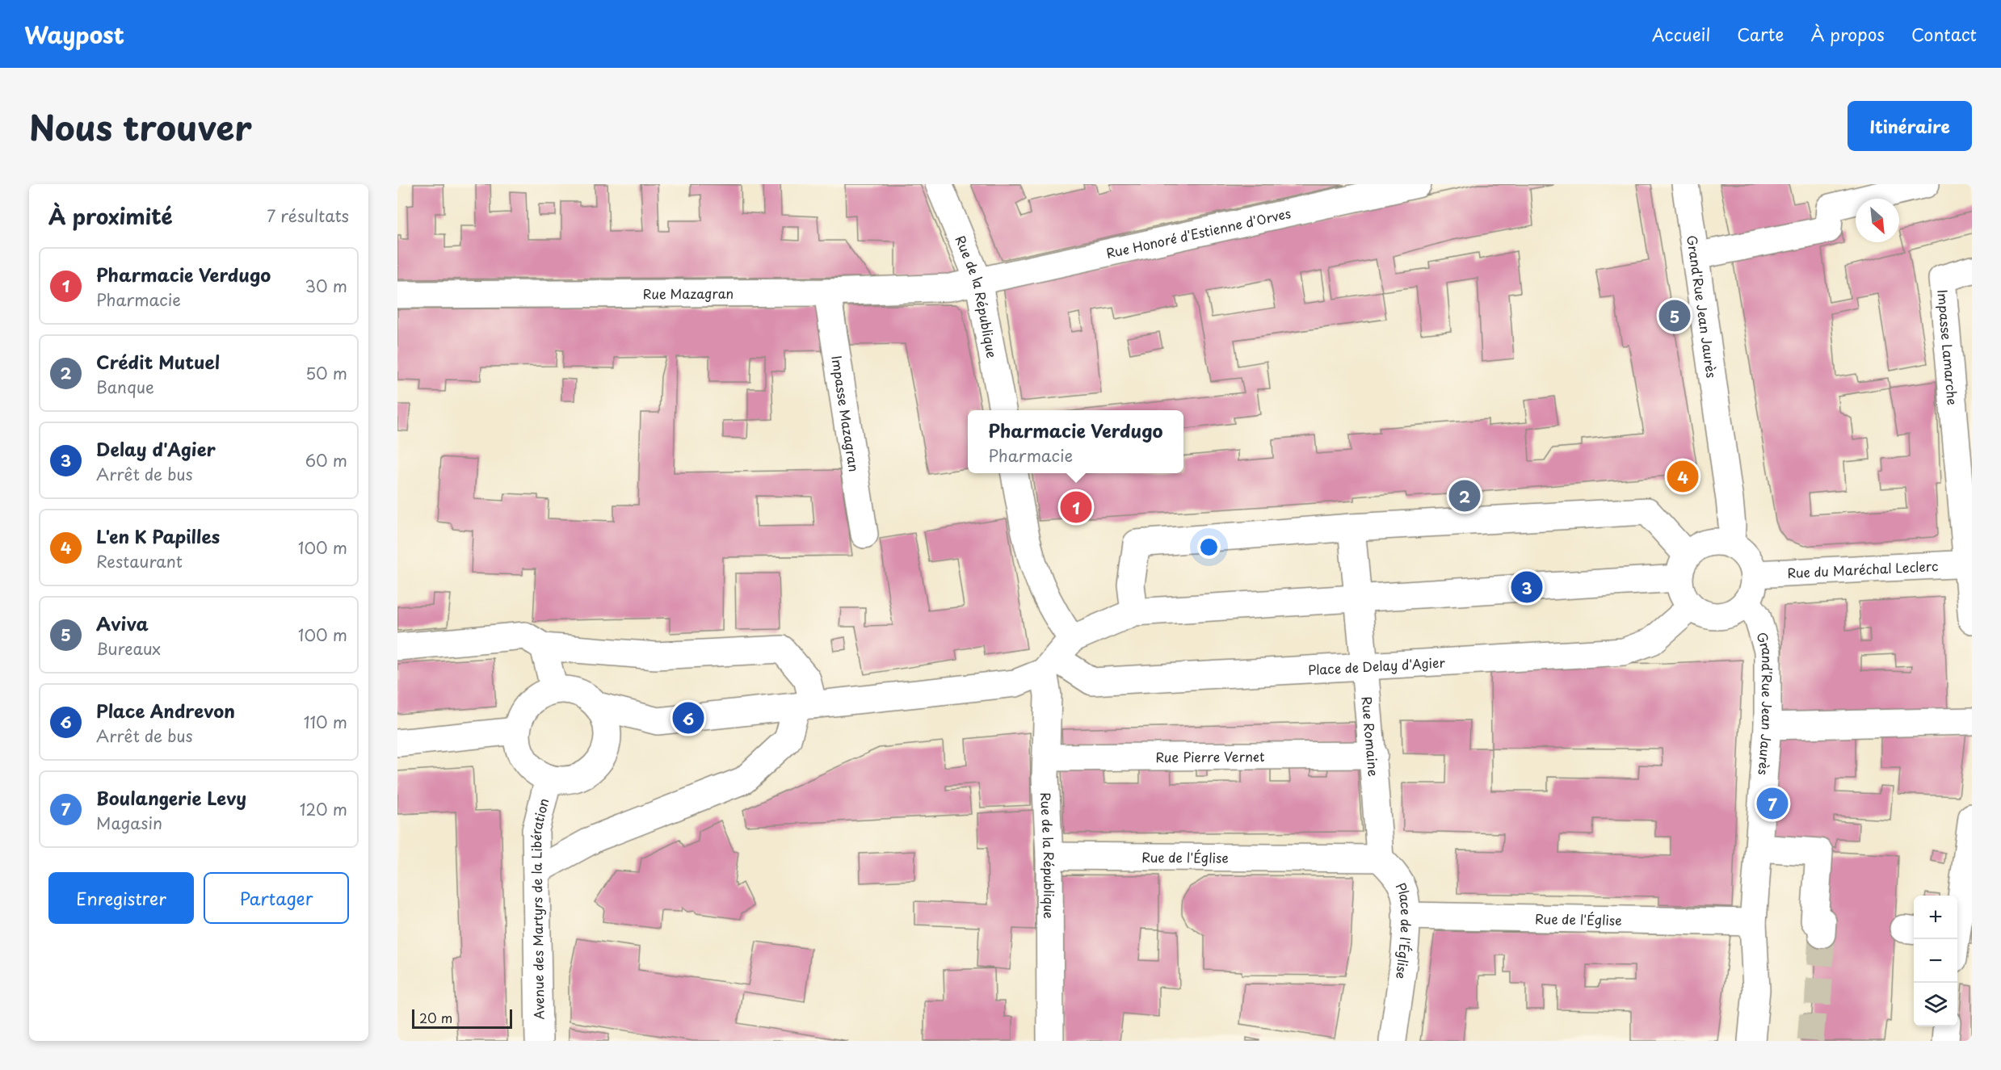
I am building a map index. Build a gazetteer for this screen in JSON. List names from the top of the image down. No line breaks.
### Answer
{"streets":{"street":["Rue Honoré d'Estienne d'Orves","Rue Mazagran","Rue de la République","Grand'Rue Jean Jaurès","Impasse Lamarche","Impasse Mazagran","Rue du Maréchal Leclerc","Place de Delay d'Agier","Rue Romaine","Rue Pierre Vernet","Rue de l'Église","Avenue des Martyrs de la Libération","Place de l'Église"]},"crossings":[["Rue Honoré d'Estienne d'Orves","Rue Mazagran"],["Rue Honoré d'Estienne d'Orves","Rue de la République"],["Rue Mazagran","Rue de la République"],["Rue Mazagran","Impasse Mazagran"],["Rue de la République","Place de Delay d'Agier"],["Rue de la République","Rue Pierre Vernet"],["Rue de la République","Rue de l'Église"],["Grand'Rue Jean Jaurès","Rue du Maréchal Leclerc"],["Grand'Rue Jean Jaurès","Place de Delay d'Agier"],["Grand'Rue Jean Jaurès","Rue de l'Église"],["Impasse Lamarche","Rue du Maréchal Leclerc"],["Rue du Maréchal Leclerc","Place de Delay d'Agier"],["Place de Delay d'Agier","Rue Romaine"],["Rue Romaine","Rue Pierre Vernet"],["Rue Romaine","Rue de l'Église"],["Rue Romaine","Place de l'Église"],["Rue de l'Église","Place de l'Église"]],"scale_bar":"20 m","north":"bottom right","page":{"header":"Waypost","nav":["Accueil","Carte","À propos","Contact"],"title":"Nous trouver","buttons":["Itinéraire",["Enregistrer","Partager"]],"heading":["À proximité","7 résultats"],"list":[{"mark":"1","name":"Pharmacie Verdugo","note":"Pharmacie","value":"30 m"},{"mark":"2","name":"Crédit Mutuel","note":"Banque","value":"50 m"},{"mark":"3","name":"Delay d'Agier","note":"Arrêt de bus","value":"60 m"},{"mark":"4","name":"L'en K Papilles","note":"Restaurant","value":"100 m"},{"mark":"5","name":"Aviva","note":"Bureaux","value":"100 m"},{"mark":"6","name":"Place Andrevon","note":"Arrêt de bus","value":"110 m"},{"mark":"7","name":"Boulangerie Levy","note":"Magasin","value":"120 m"}],"pins":["5","4","2","1","3","6","7"],"popup":["Pharmacie Verdugo","Pharmacie"],"map_buttons":["+","−"],"scale":"20 m"}}
